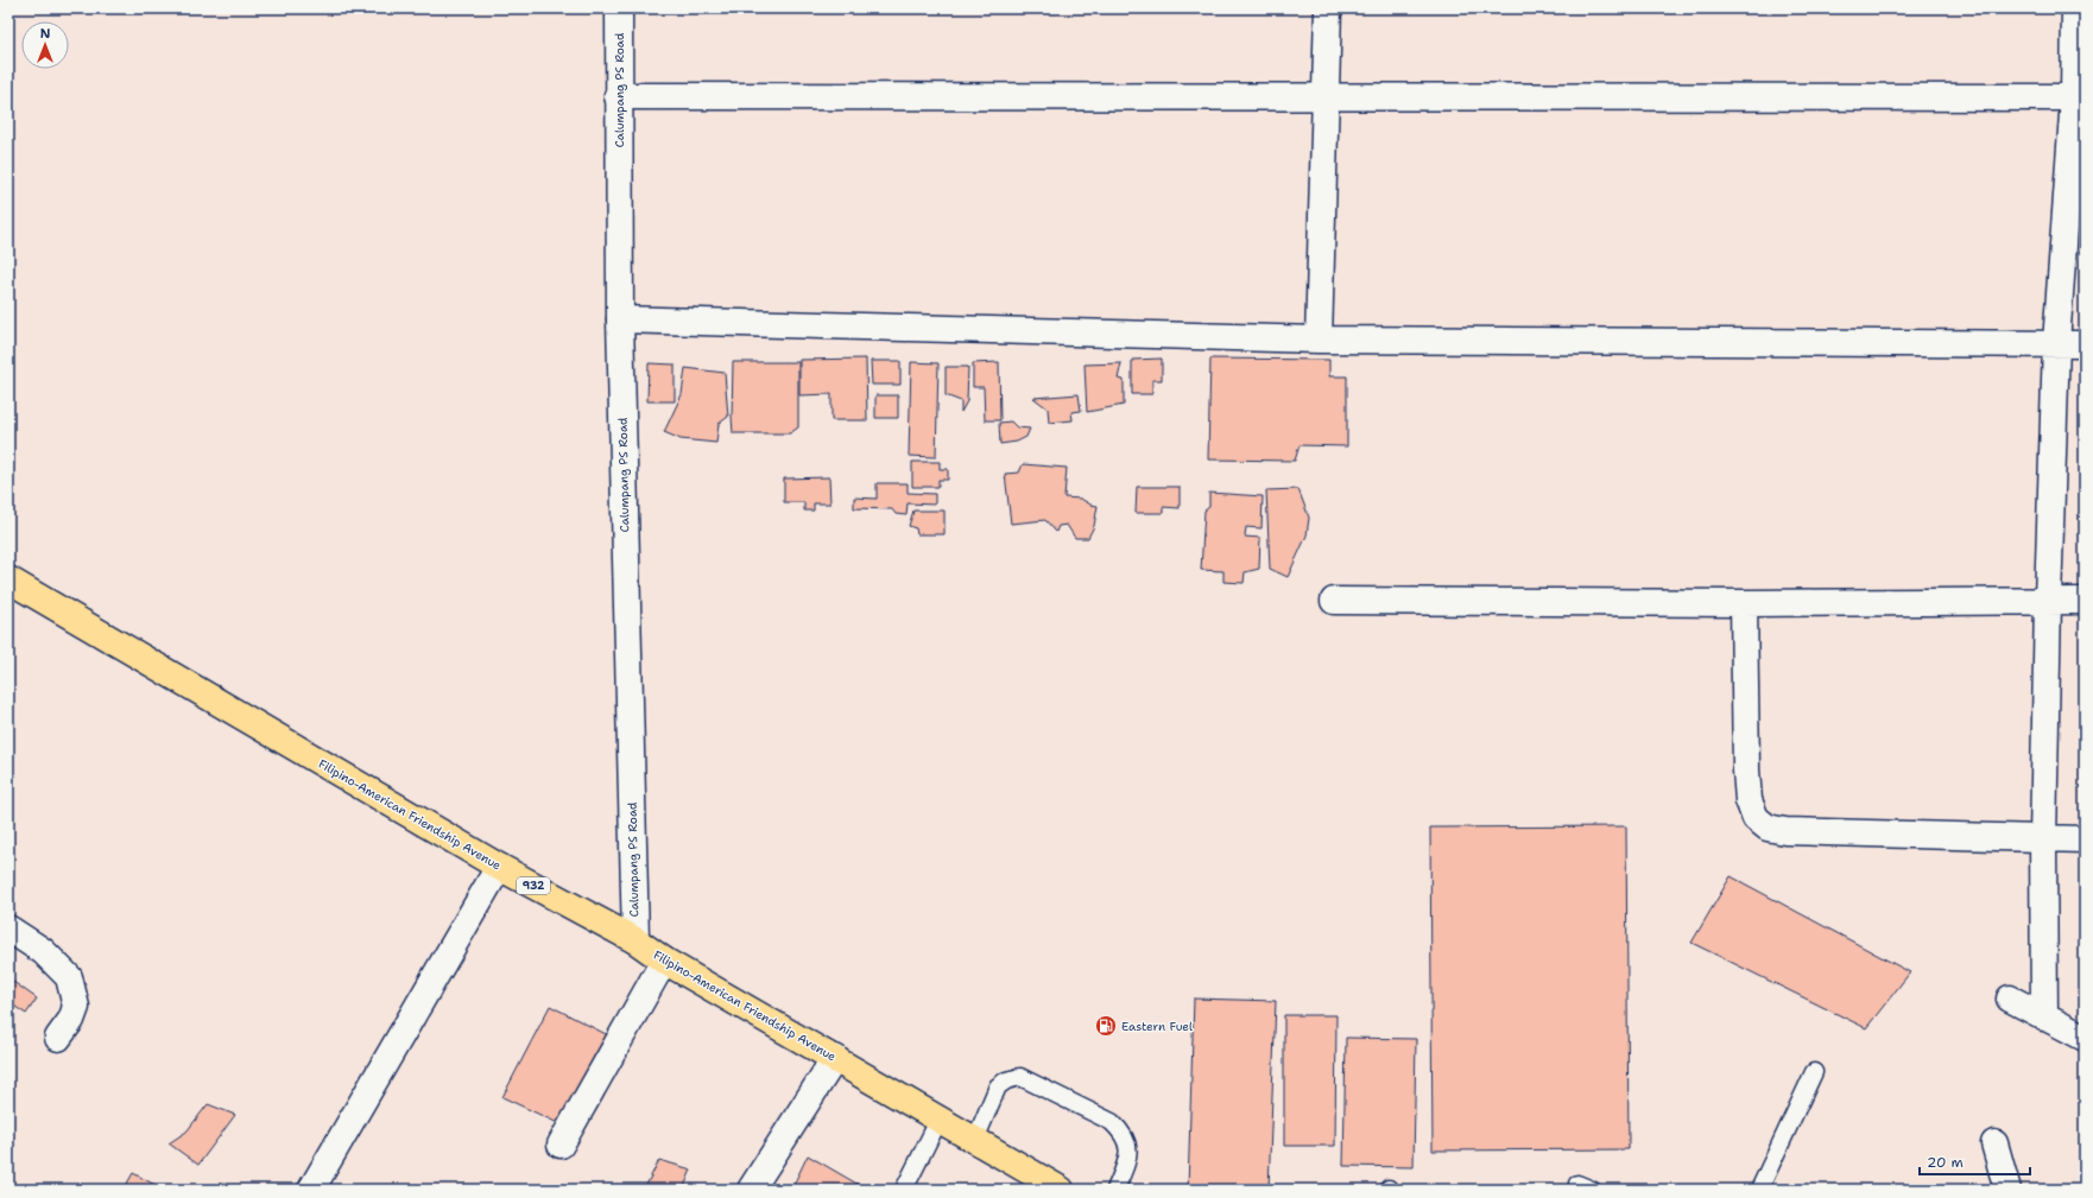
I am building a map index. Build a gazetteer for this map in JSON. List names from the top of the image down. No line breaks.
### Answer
{"streets":{"main road":["Filipino-American Friendship Avenue","932"],"street":["Calumpang PS Road"]},"crossings":[["Calumpang PS Road","Filipino-American Friendship Avenue"]],"places":{"fuel station":["Eastern Fuel"]},"scale_bar":"20 m","north":"top"}
